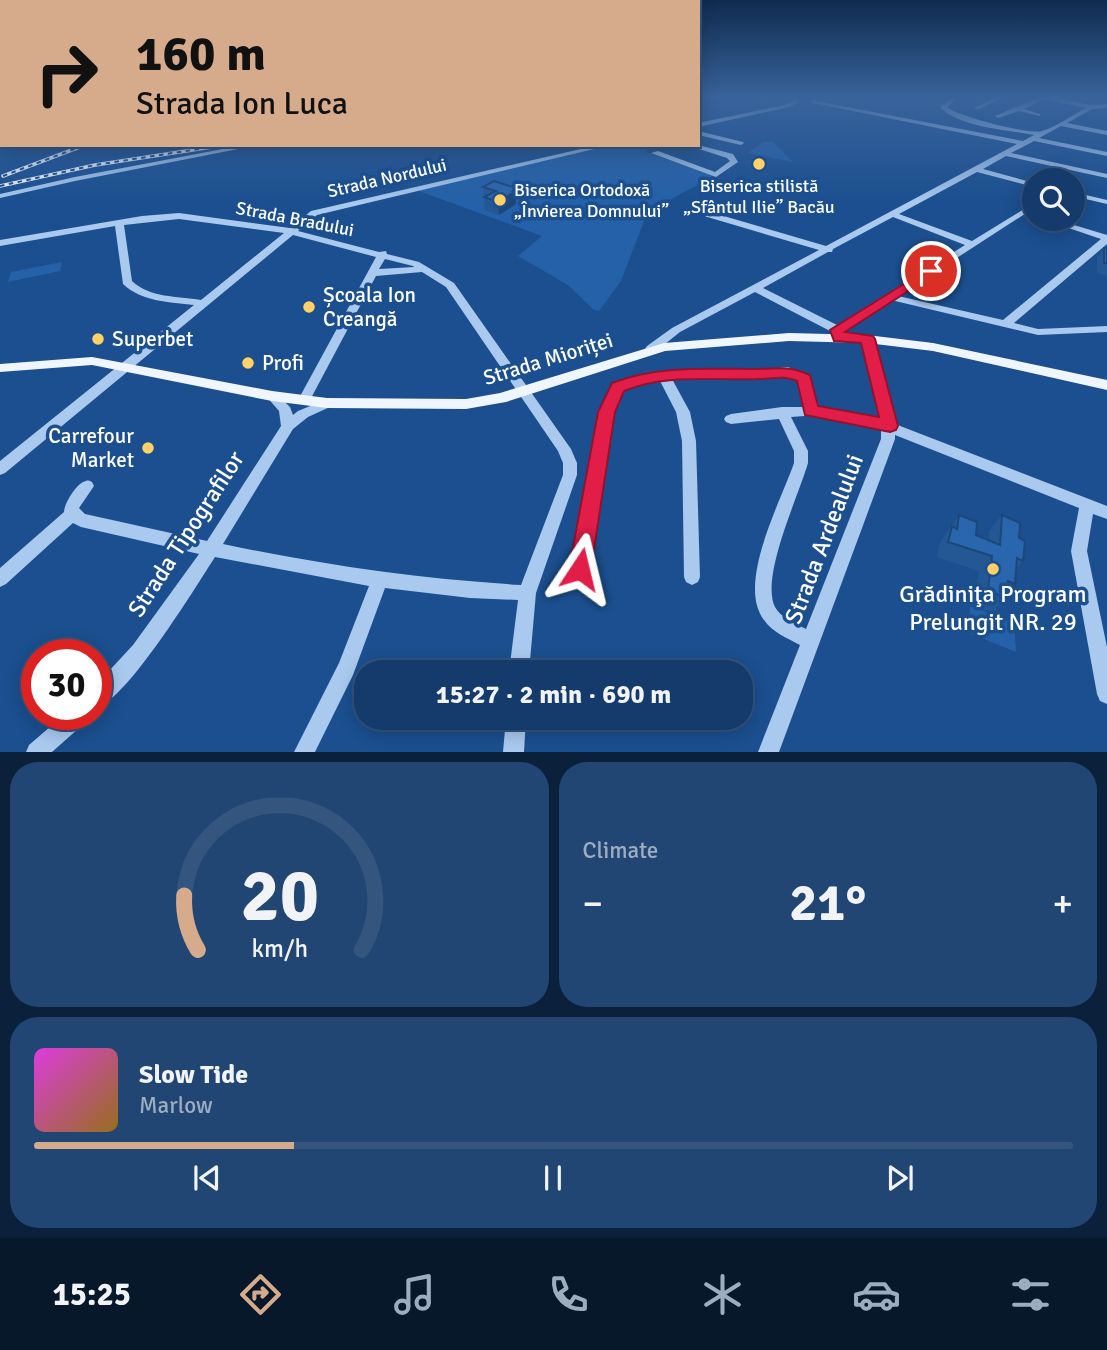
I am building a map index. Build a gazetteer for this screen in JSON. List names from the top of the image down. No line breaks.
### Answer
{"streets":{"main road":["Strada Mioriței"],"street":["Strada Nordului","Strada Bradului","Strada Tipografilor","Strada Ardealului"]},"crossings":[["Strada Nordului","Strada Bradului"],["Strada Nordului","Strada Mioriței"],["Strada Bradului","Strada Mioriței"],["Strada Mioriței","Strada Tipografilor"],["Strada Mioriței","Strada Ardealului"]],"places":["Biserica stilistă „Sfântul Ilie” Bacău","Biserica Ortodoxă „Învierea Domnului”","Școala Ion Creangă","Superbet","Profi","Carrefour Market","Grădiniţa Program Prelungit NR. 29"],"page":{"turn":["160 m","Strada Ion Luca"],"limit":"30","trip":"15:27 · 2 min · 690 m","tile":"Climate","heat":["−","21°","+"],"song":["Slow Tide","Marlow"],"tabs":"15:25","gauge":["20","km/h"]}}
